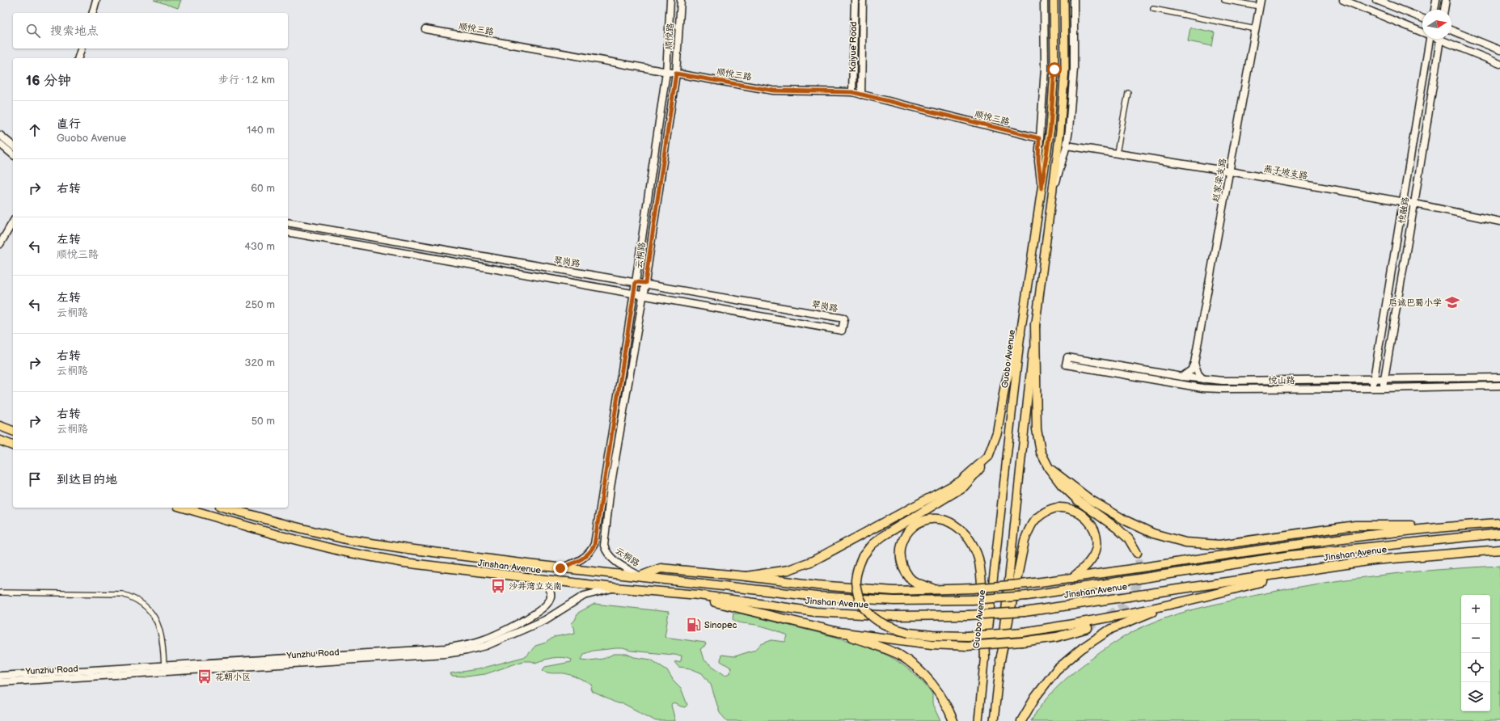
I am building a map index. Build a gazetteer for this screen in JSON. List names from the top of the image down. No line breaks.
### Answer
{"streets":{"highway":["Jinshan Avenue"],"main road":["顺悦三路","顺悦路","Kaiyue Road","燕子坡支路","赵家梁支路","悦融路","云桐路","翠岗路","Guobo Avenue","悦山路","Yunzhu Road"]},"crossings":[["顺悦三路","顺悦路"],["顺悦三路","Kaiyue Road"],["顺悦三路","云桐路"],["顺悦路","云桐路"],["燕子坡支路","赵家梁支路"],["燕子坡支路","悦融路"],["悦融路","悦山路"],["云桐路","翠岗路"],["云桐路","Jinshan Avenue"],["Jinshan Avenue","Yunzhu Road"]],"places":{"school or university":["启诚巴蜀小学"],"bus stop":["沙井湾立交南","花朝小区"],"fuel station":["Sinopec"]},"north":"right","page":{"search":"搜索地点","heading":["16 分钟","步行 · 1.2 km"],"list":[["直行","Guobo Avenue","140 m"],["右转","60 m"],["左转","顺悦三路","430 m"],["左转","云桐路","250 m"],["右转","云桐路","320 m"],["右转","云桐路","50 m"],"到达目的地"],"map_buttons":["+","−"]}}
